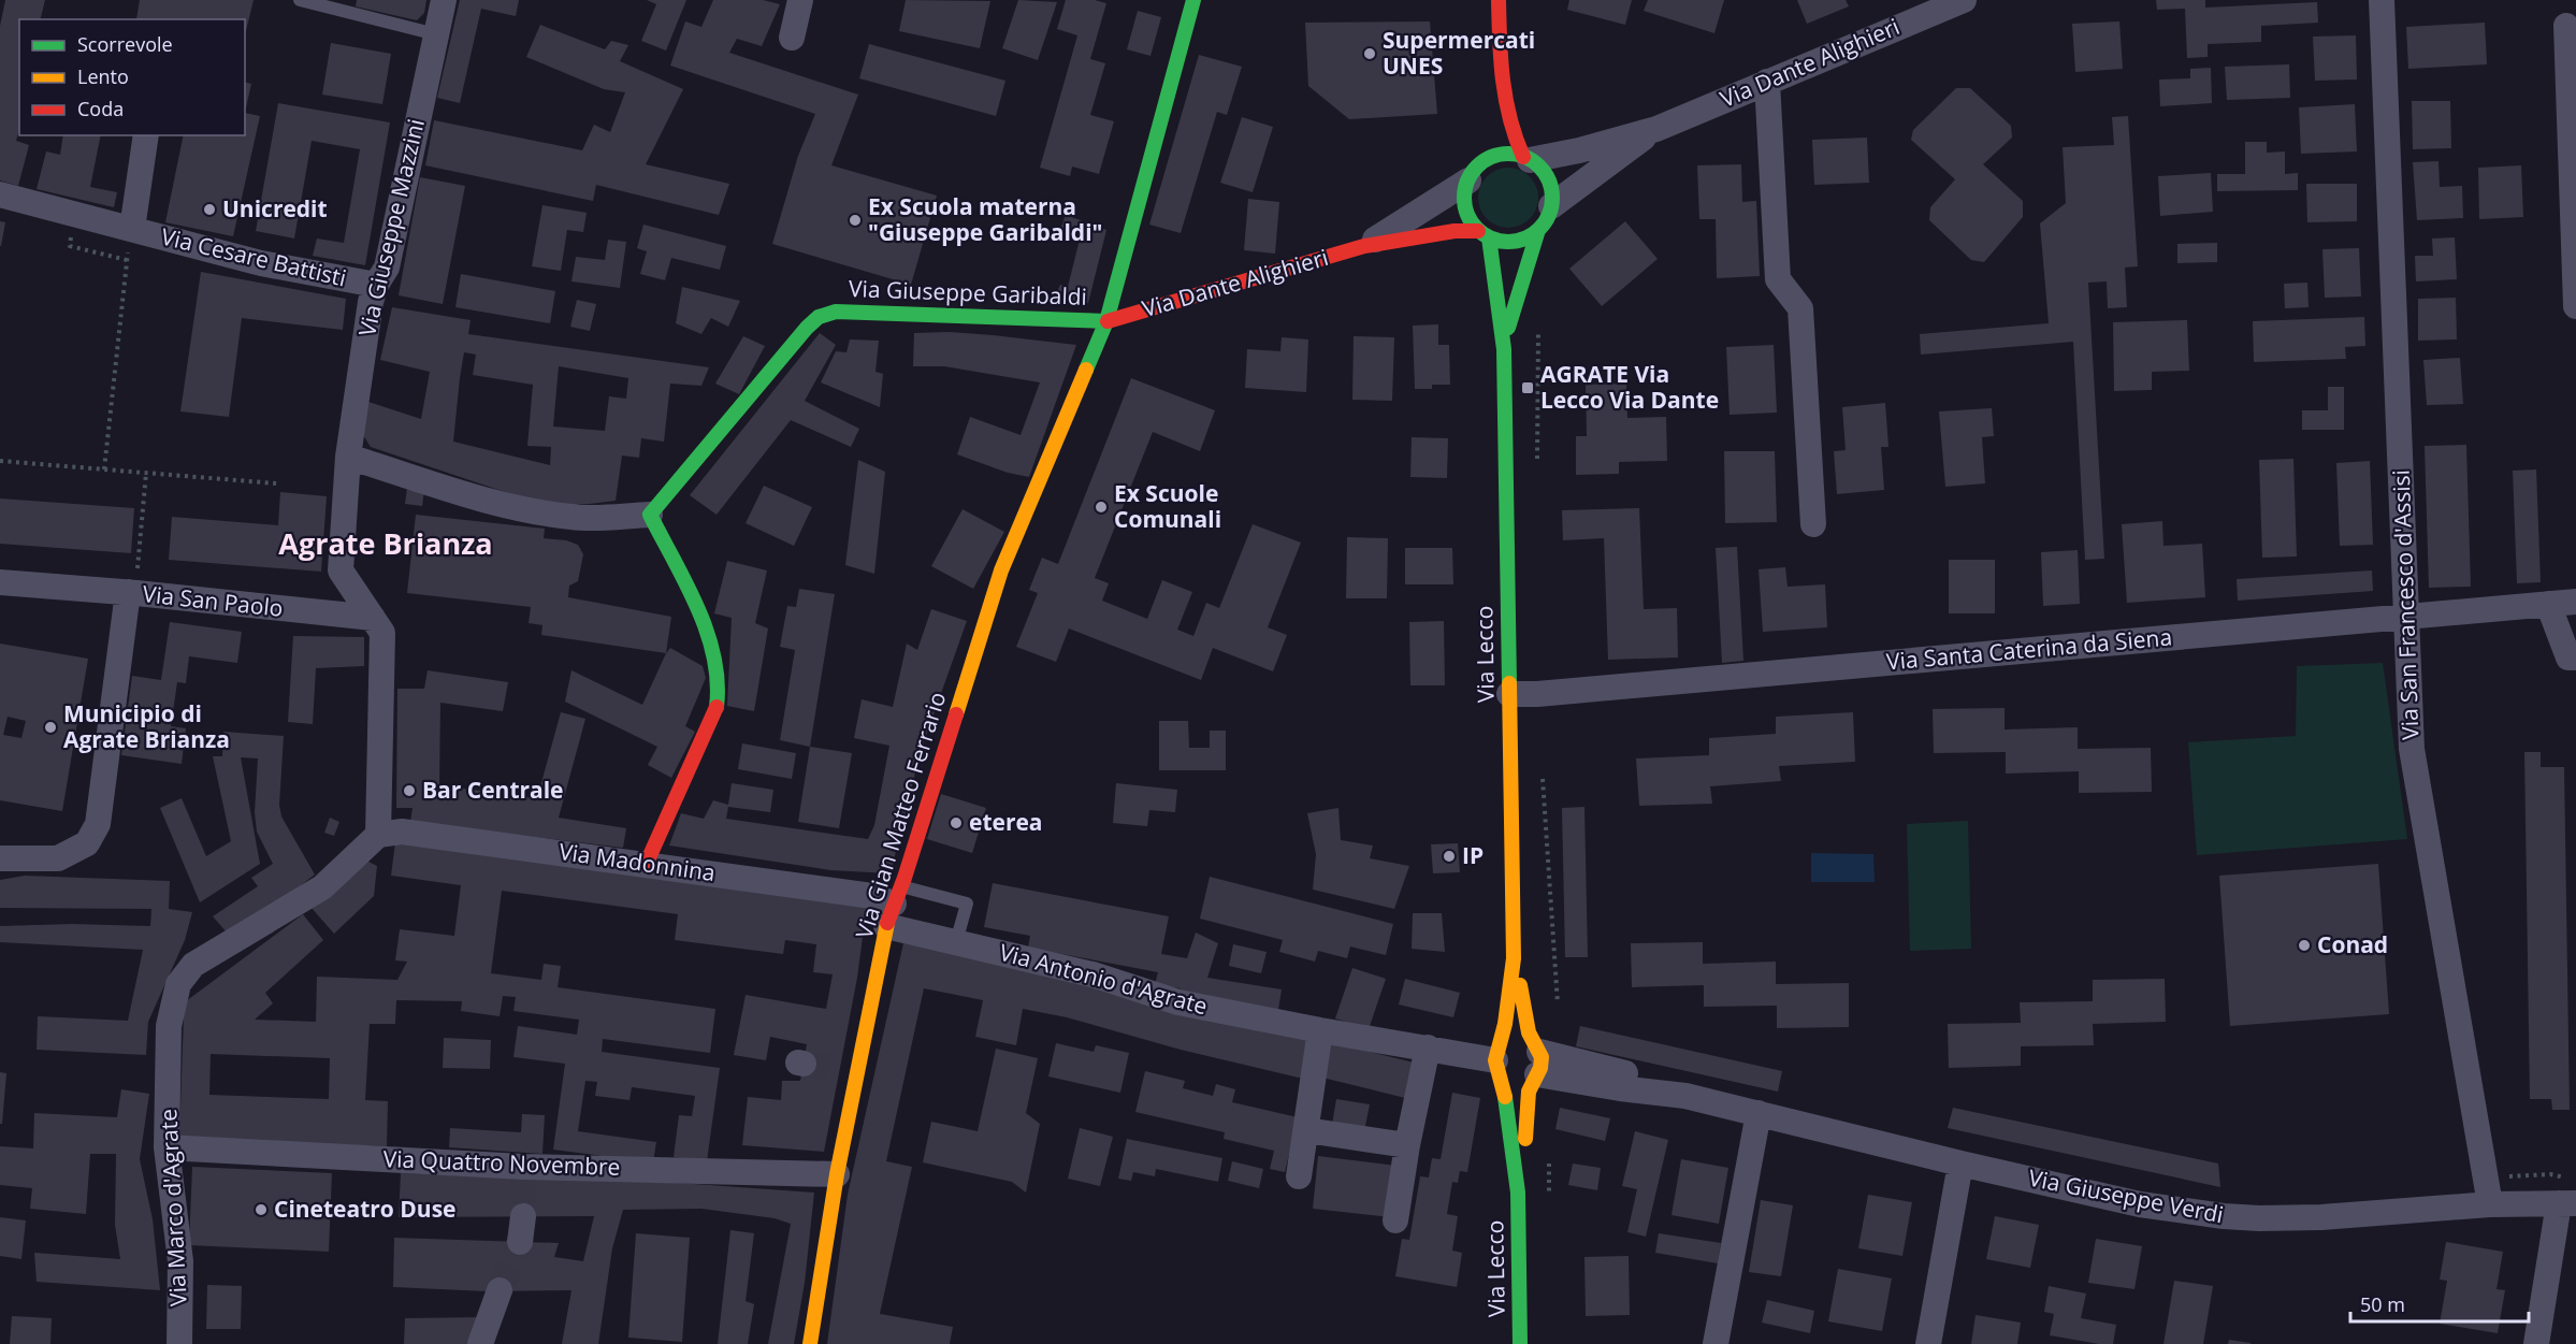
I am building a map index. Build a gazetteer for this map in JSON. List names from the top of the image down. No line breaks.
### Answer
{"streets":{"street":["Via Dante Alighieri","Via Giuseppe Mazzini","Via Cesare Battisti","Via Giuseppe Garibaldi","Via San Paolo","Via San Francesco d'Assisi","Via Santa Caterina da Siena","Via Lecco","Via Gian Matteo Ferrario","Via Madonnina","Via Antonio d'Agrate","Via Quattro Novembre","Via Giuseppe Verdi","Via Marco d'Agrate"]},"crossings":[["Via Dante Alighieri","Via Giuseppe Garibaldi"],["Via Dante Alighieri","Via Lecco"],["Via Dante Alighieri","Via Gian Matteo Ferrario"],["Via Giuseppe Mazzini","Via Cesare Battisti"],["Via Giuseppe Mazzini","Via San Paolo"],["Via Giuseppe Garibaldi","Via Gian Matteo Ferrario"],["Via San Francesco d'Assisi","Via Santa Caterina da Siena"],["Via San Francesco d'Assisi","Via Giuseppe Verdi"],["Via Santa Caterina da Siena","Via Lecco"],["Via Lecco","Via Antonio d'Agrate"],["Via Lecco","Via Giuseppe Verdi"],["Via Gian Matteo Ferrario","Via Madonnina"],["Via Gian Matteo Ferrario","Via Antonio d'Agrate"],["Via Gian Matteo Ferrario","Via Quattro Novembre"],["Via Madonnina","Via Antonio d'Agrate"],["Via Madonnina","Via Marco d'Agrate"],["Via Quattro Novembre","Via Marco d'Agrate"]],"districts":["Agrate Brianza"],"places":{"other":["Supermercati UNES","Unicredit","Ex Scuola materna \"Giuseppe Garibaldi\"","Ex Scuole Comunali","Municipio di Agrate Brianza","Bar Centrale","eterea","IP","Conad","Cineteatro Duse"],"transit":["AGRATE Via Lecco Via Dante"]},"legend":["Scorrevole","Lento","Coda"],"scale_bar":"50 m"}
